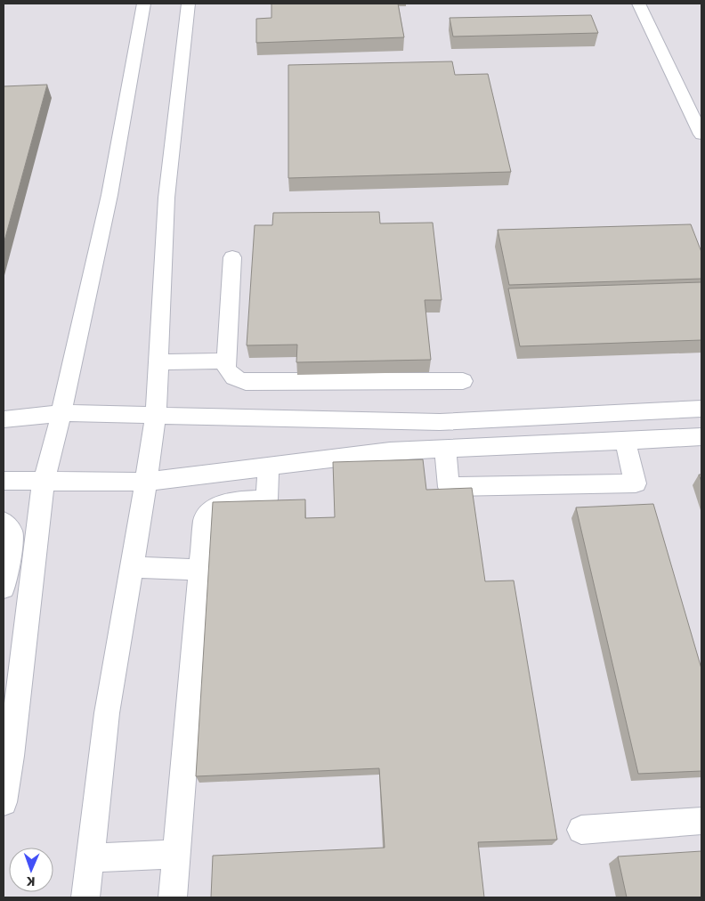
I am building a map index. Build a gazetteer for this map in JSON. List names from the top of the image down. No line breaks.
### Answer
{"north":"bottom"}
